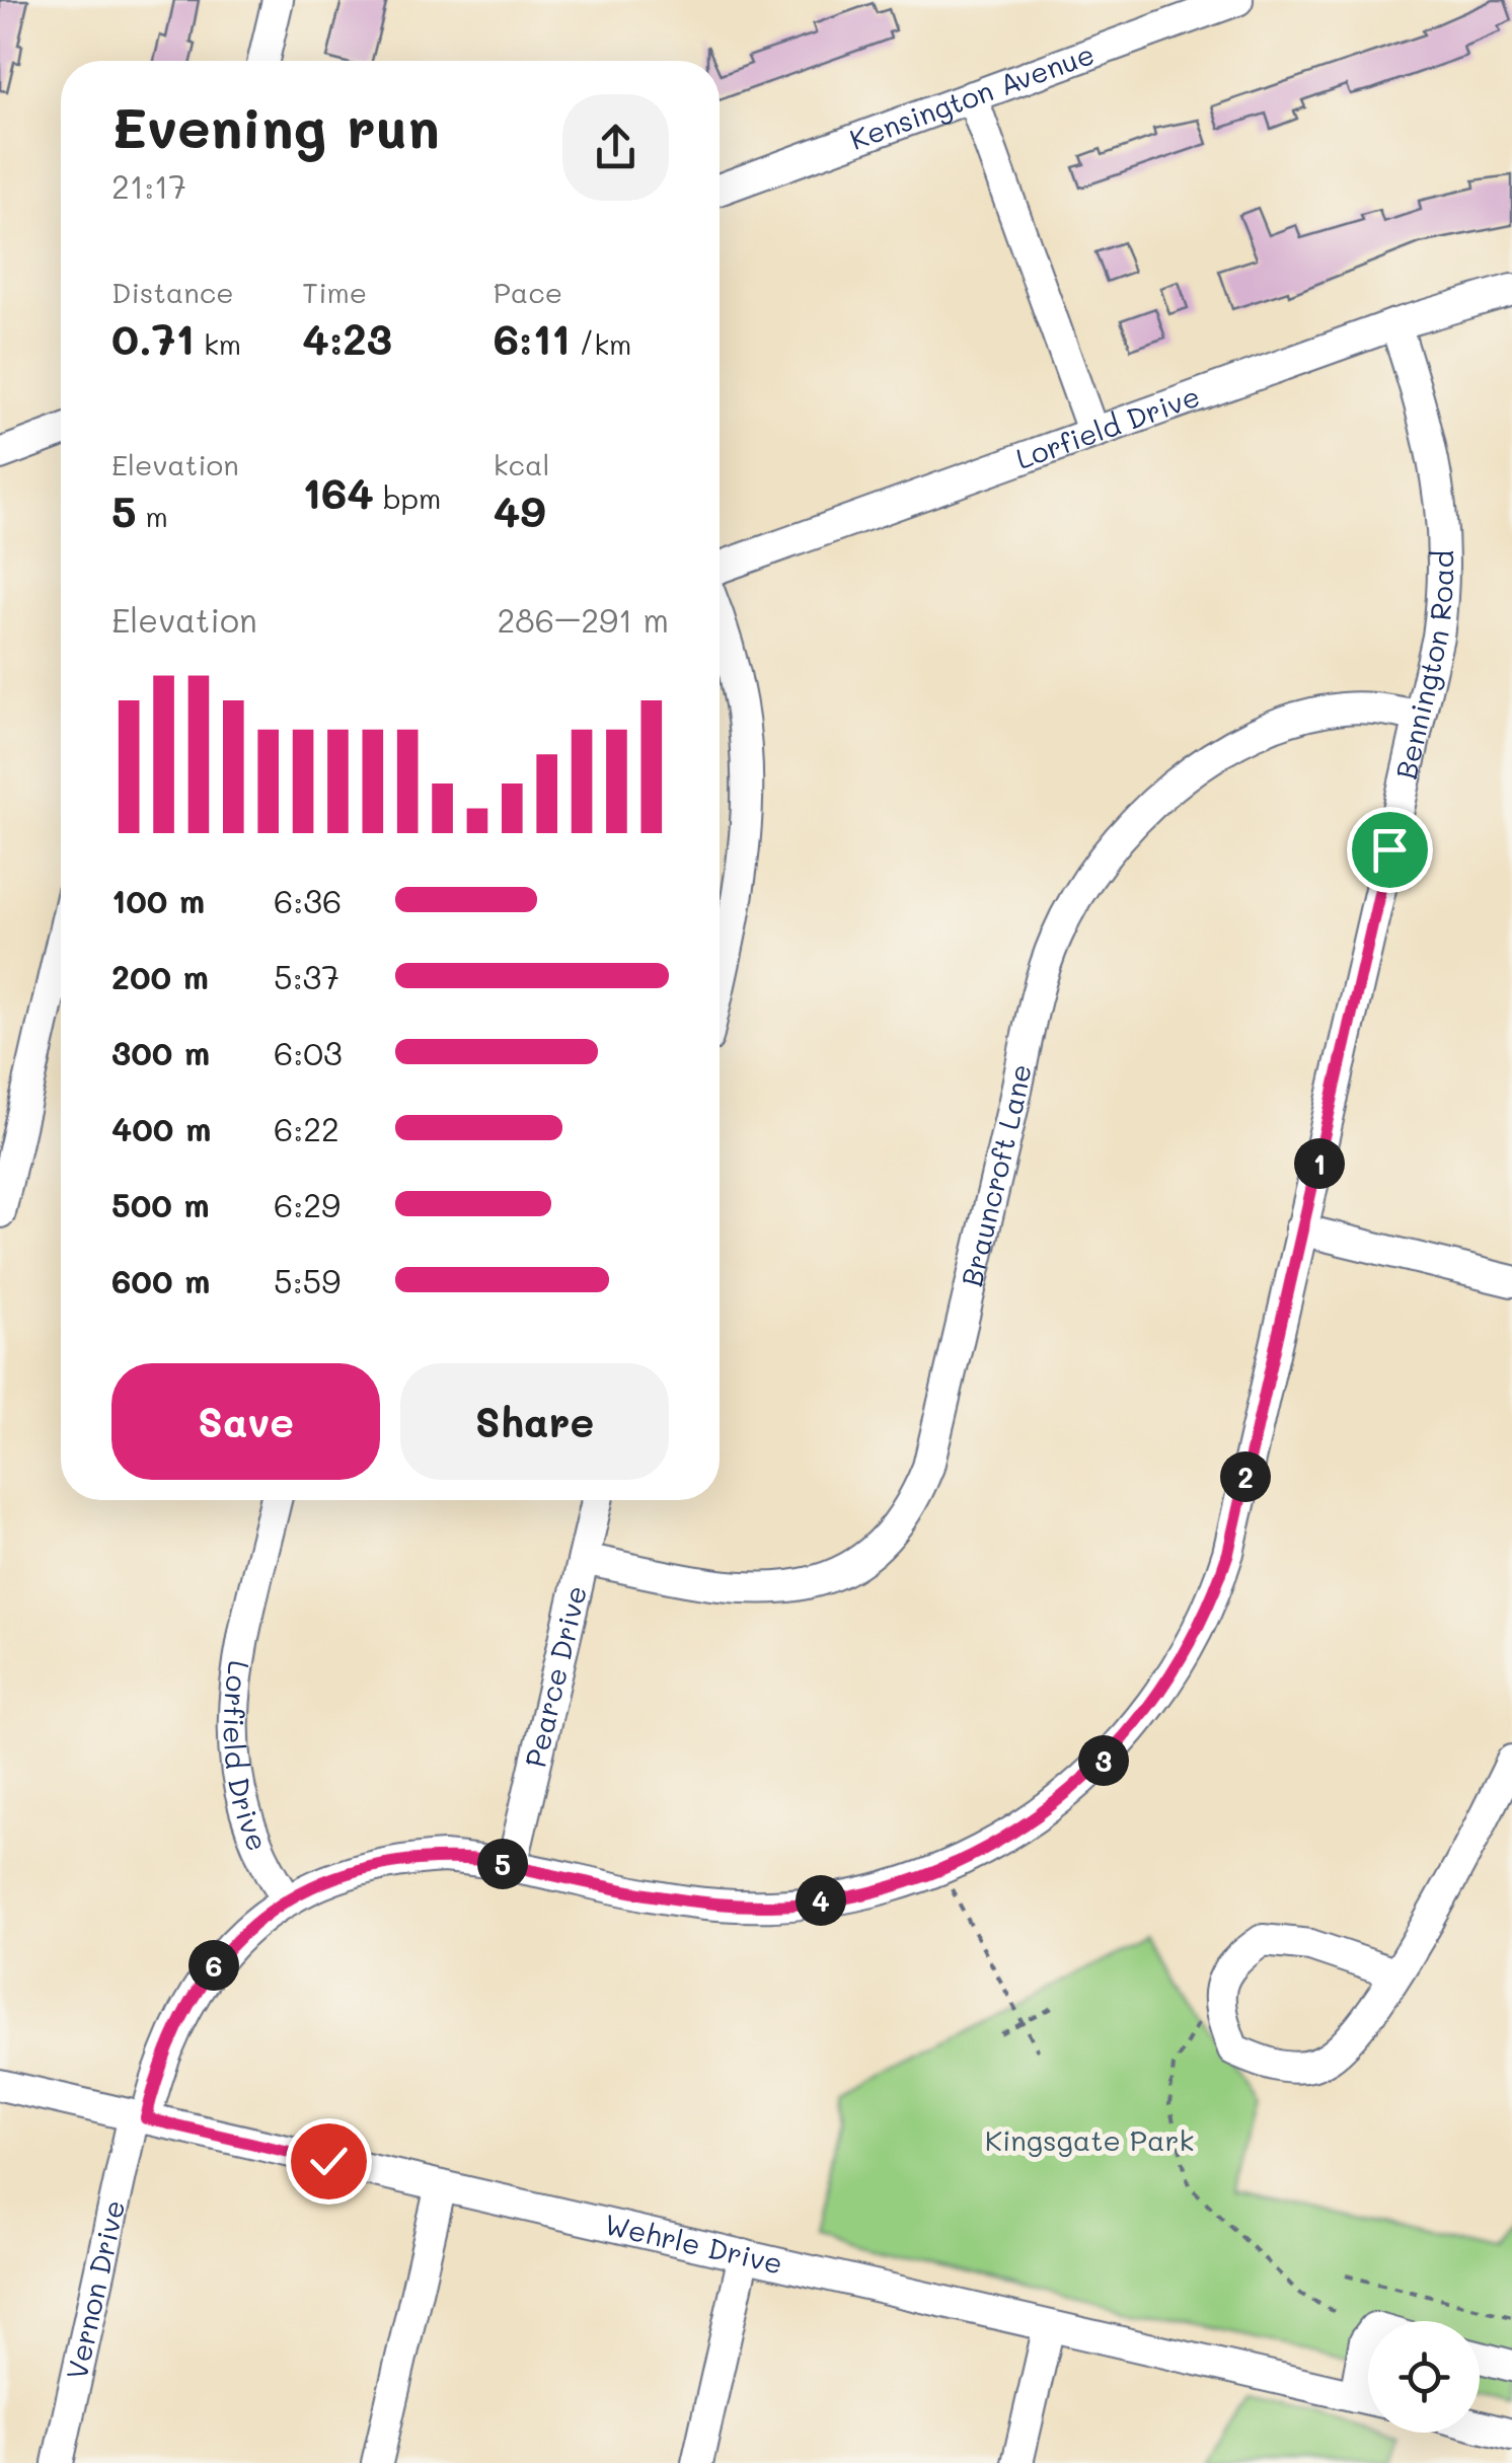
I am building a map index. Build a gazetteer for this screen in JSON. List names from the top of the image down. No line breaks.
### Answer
{"streets":{"street":["Kensington Avenue","Lorfield Drive","Bennington Road","Brauncroft Lane","Pearce Drive","Wehrle Drive","Vernon Drive"]},"crossings":[["Lorfield Drive","Bennington Road"],["Bennington Road","Brauncroft Lane"],["Bennington Road","Pearce Drive"],["Bennington Road","Wehrle Drive"],["Bennington Road","Vernon Drive"],["Brauncroft Lane","Pearce Drive"],["Wehrle Drive","Vernon Drive"]],"parks":["Kingsgate Park"],"page":{"heading":["Evening run","21:17"],"stats":[["Distance","0.71 km"],["Time","4:23"],["Pace","6:11 /km"],["Elevation","5 m"],["164 bpm"],["kcal","49"]],"chart":["Elevation","286–291 m"],"list":[{"name":"100 m","note":"6:36"},{"name":"200 m","note":"5:37"},{"name":"300 m","note":"6:03"},{"name":"400 m","note":"6:22"},{"name":"500 m","note":"6:29"},{"name":"600 m","note":"5:59"}],"pins":["1","2","3","5","4","6"],"buttons":["Save","Share"]}}
